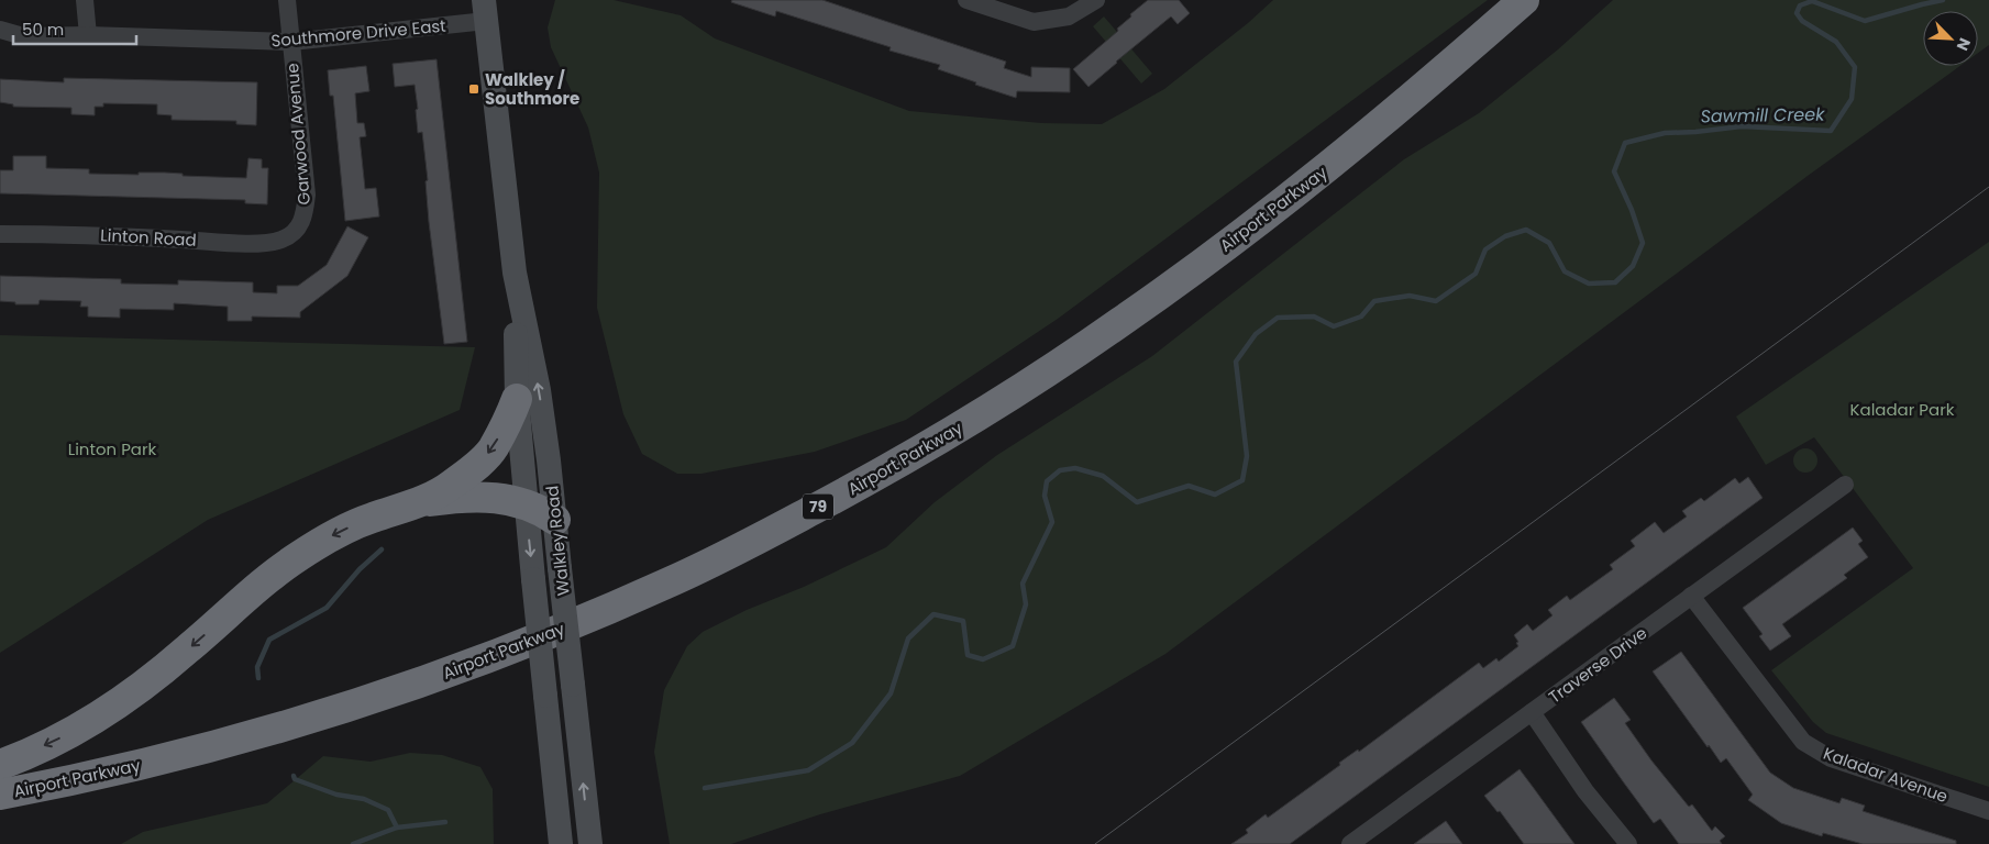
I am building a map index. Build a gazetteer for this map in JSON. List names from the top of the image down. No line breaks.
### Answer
{"streets":{"highway":["Airport Parkway","79"],"main road":["Walkley Road"],"street":["Southmore Drive East","Garwood Avenue","Linton Road","Traverse Drive","Kaladar Avenue"]},"crossings":[["Southmore Drive East","Garwood Avenue"],["Southmore Drive East","Walkley Road"],["Garwood Avenue","Linton Road"],["Traverse Drive","Kaladar Avenue"]],"water":["Sawmill Creek"],"parks":["Kaladar Park","Linton Park"],"places":{"transit":["Walkley / Southmore"]},"scale_bar":"50 m","north":"bottom right"}
